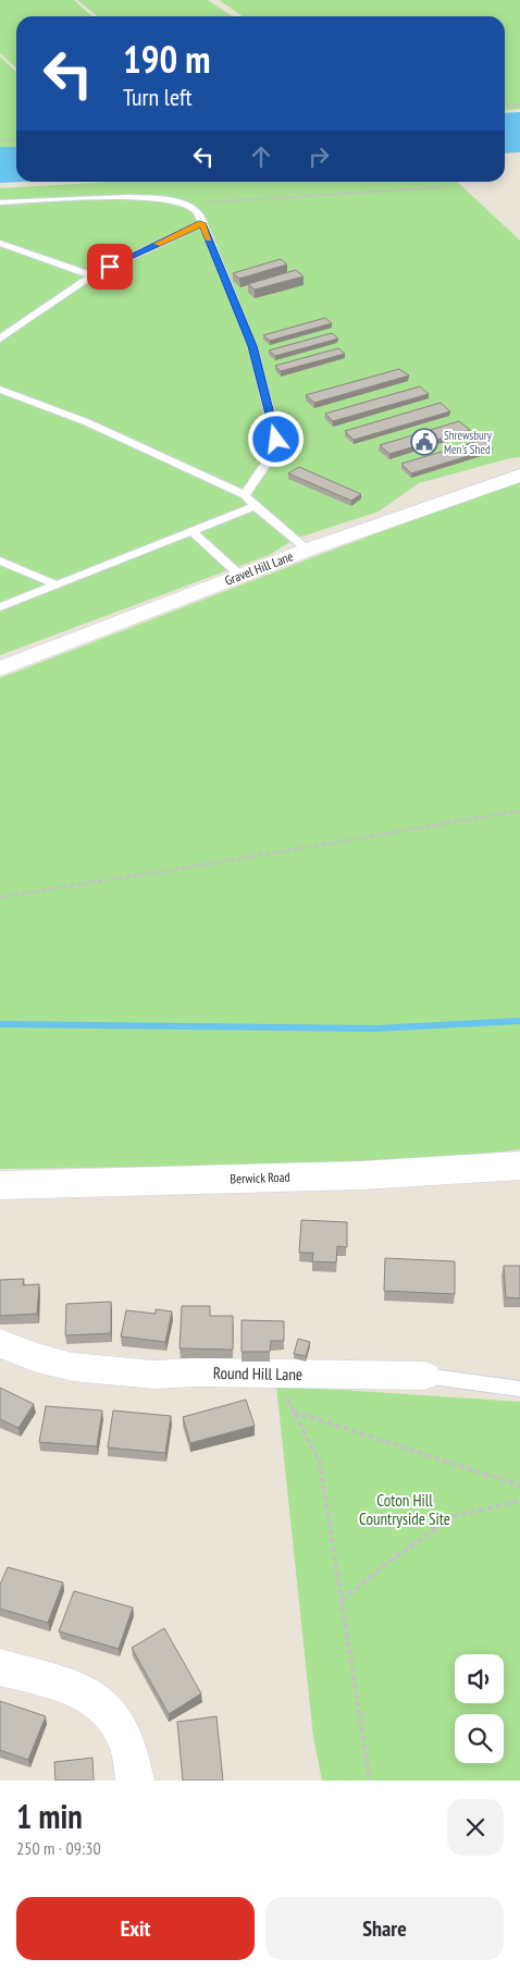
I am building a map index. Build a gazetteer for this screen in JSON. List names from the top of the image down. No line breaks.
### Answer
{"streets":{"main road":["Berwick Road"],"street":["Gravel Hill Lane","Round Hill Lane"]},"parks":["Coton Hill Countryside Site"],"places":{"public building":["Shrewsbury Men's Shed"]},"page":{"turn":["190 m","Turn left"],"heading":["1 min","250 m · 09:30"],"buttons":["Exit","Share"]}}
